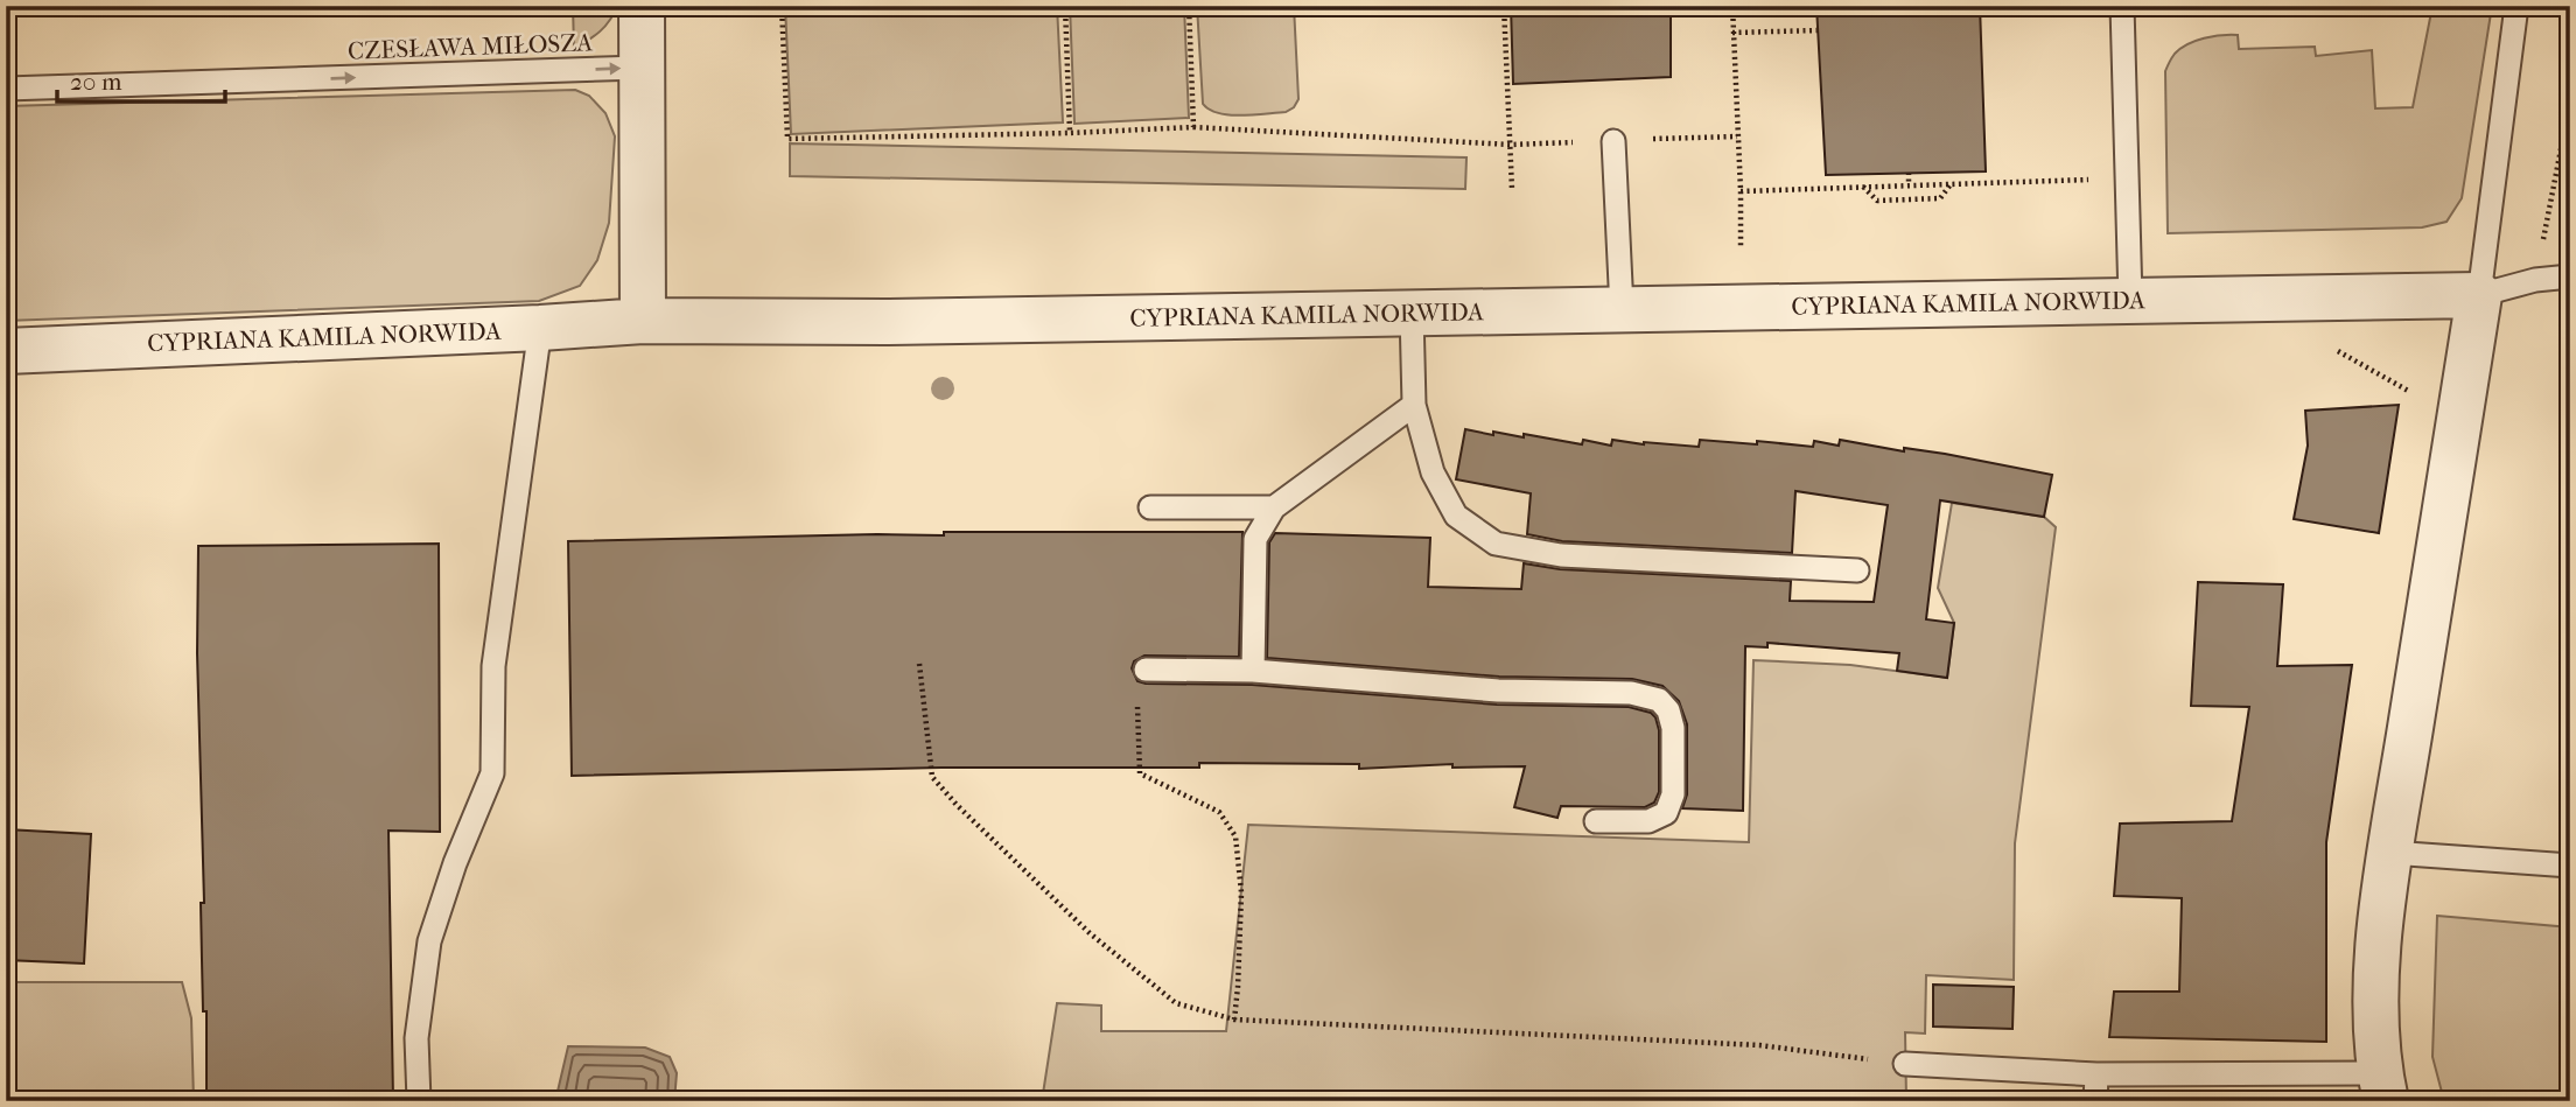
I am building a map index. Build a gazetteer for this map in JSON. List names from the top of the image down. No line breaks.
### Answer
{"streets":{"street":["CYPRIANA KAMILA NORWIDA"],"lane":["CZESŁAWA MIŁOSZA"]},"one_way":["CZESŁAWA MIŁOSZA"],"scale_bar":"20 m"}
